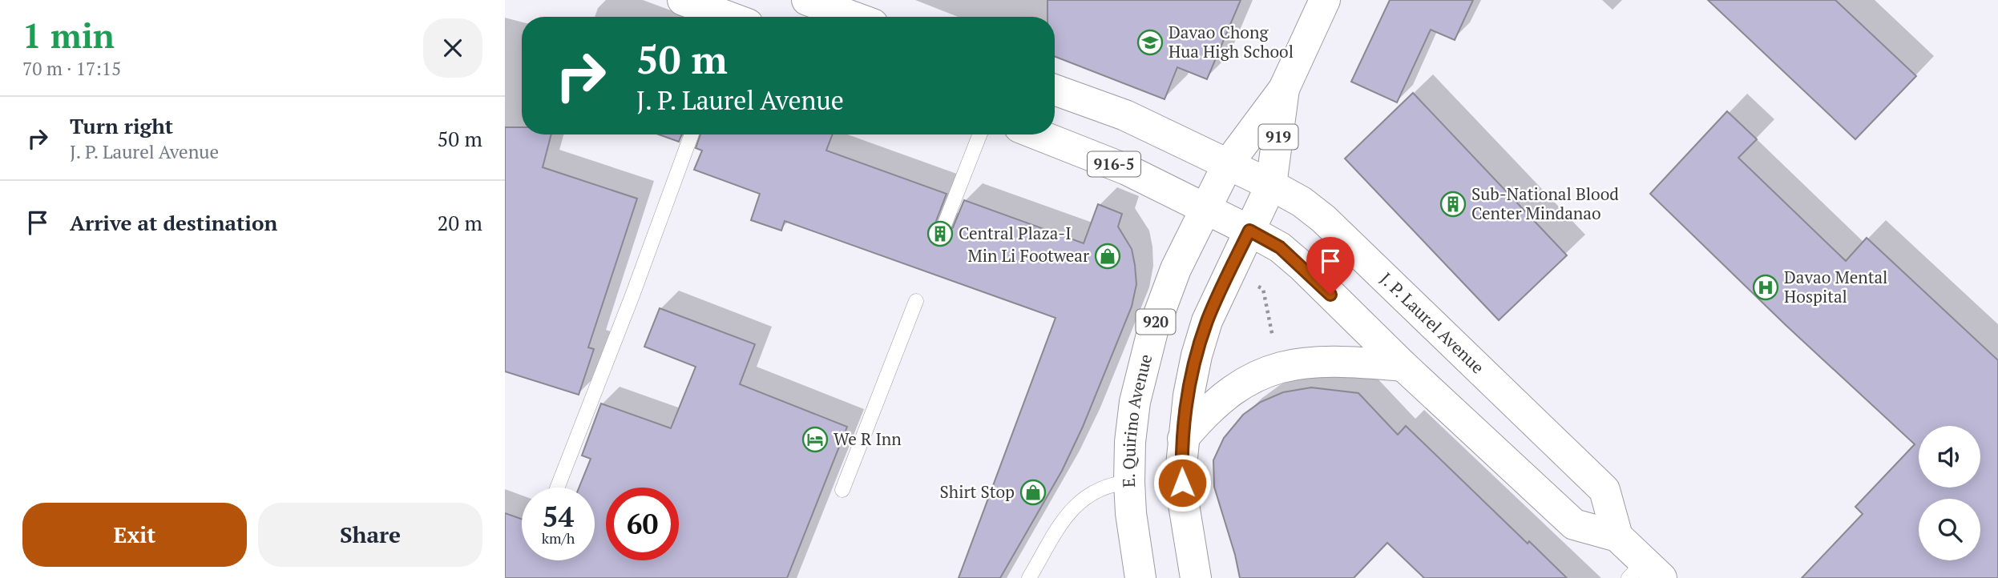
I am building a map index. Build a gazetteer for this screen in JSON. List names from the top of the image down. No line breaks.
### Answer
{"streets":{"main road":["919","916-5","920","J. P. Laurel Avenue","E. Quirino Avenue"]},"crossings":[["919","916-5"],["919","J. P. Laurel Avenue"],["919","E. Quirino Avenue"],["916-5","J. P. Laurel Avenue"],["916-5","E. Quirino Avenue"]],"places":{"school or university":["Davao Chong Hua High School"],"building":["Sub-National Blood Center Mindanao","Central Plaza-I"],"shop":["Min Li Footwear","Shirt Stop"],"hospital":["Davao Mental Hospital"],"hotel":["We R Inn"]},"page":{"heading":["1 min","70 m · 17:15"],"turn":["50 m","J. P. Laurel Avenue"],"list":[{"name":"Turn right","note":"J. P. Laurel Avenue","value":"50 m"},{"name":"Arrive at destination","value":"20 m"}],"speed":"54 km/h","limit":"60","buttons":["Exit","Share"]}}
